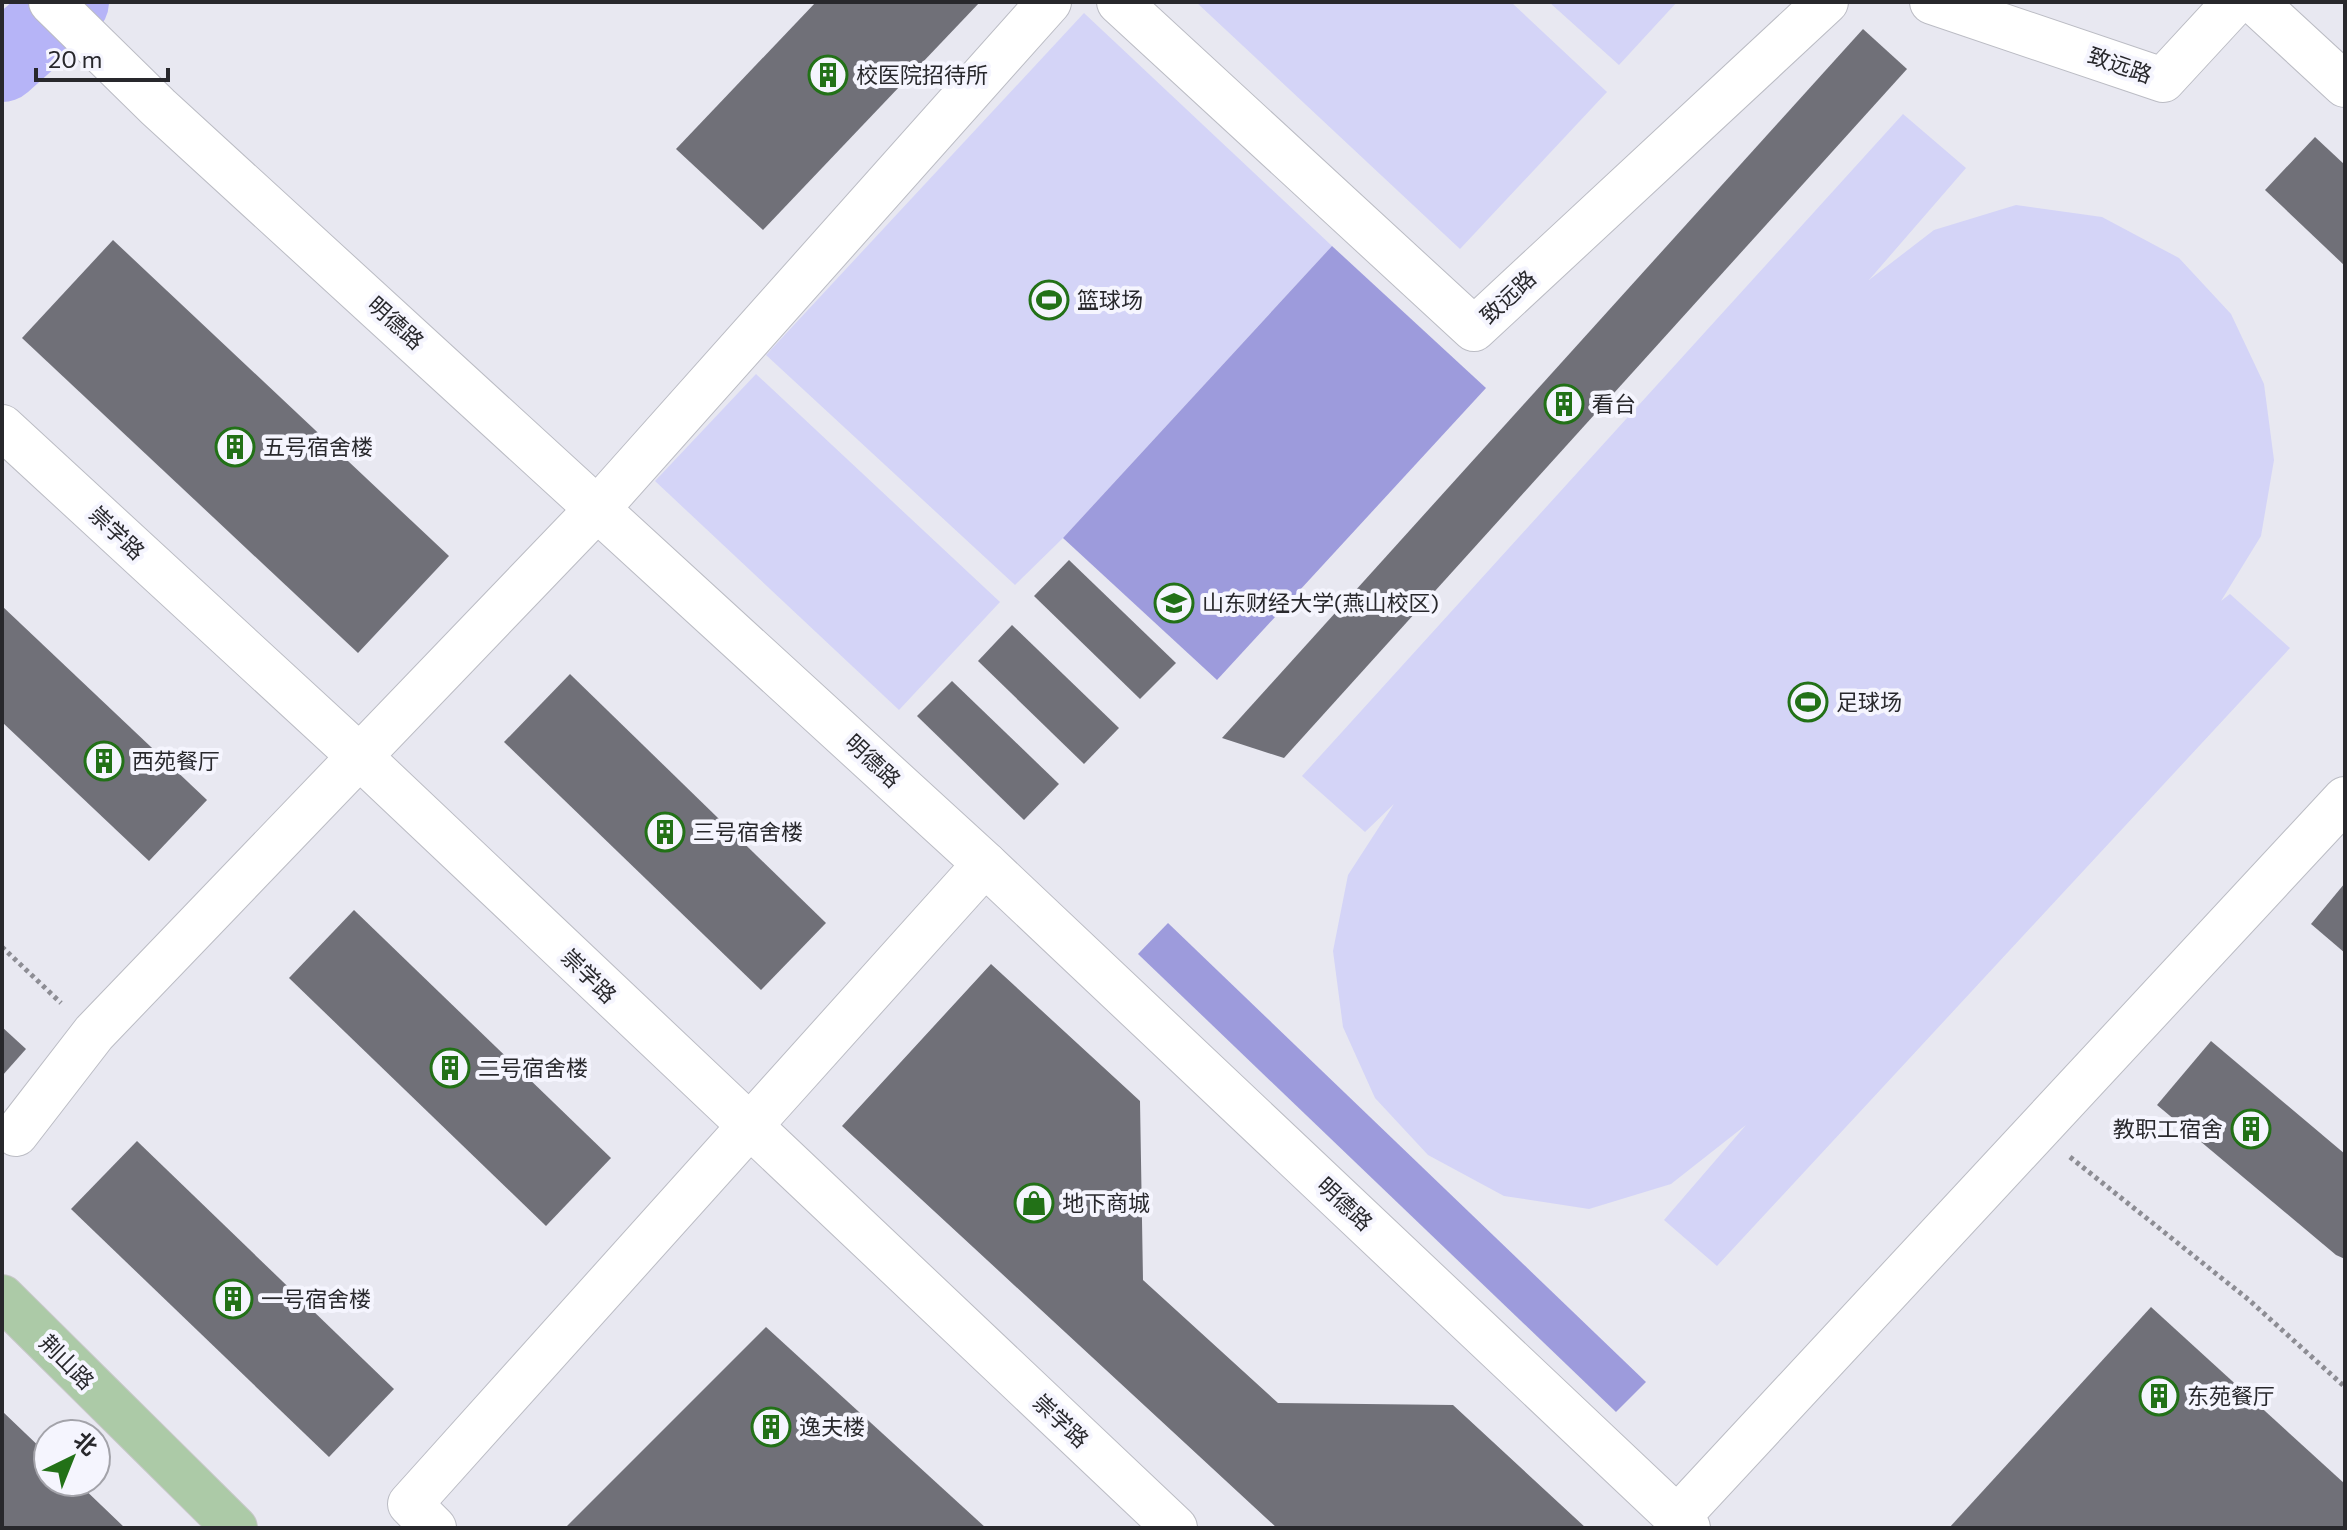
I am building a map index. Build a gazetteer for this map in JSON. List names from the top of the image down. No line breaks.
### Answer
{"streets":{"main road":["荆山路"],"lane":["致远路","明德路","崇学路"]},"places":{"building":["校医院招待所","看台","五号宿舍楼","西苑餐厅","三号宿舍楼","二号宿舍楼","教职工宿舍","一号宿舍楼","东苑餐厅","逸夫楼"],"sports":["篮球场","足球场"],"school or university":["山东财经大学(燕山校区)"],"shop":["地下商城"]},"scale_bar":"20 m","north":"top right"}
